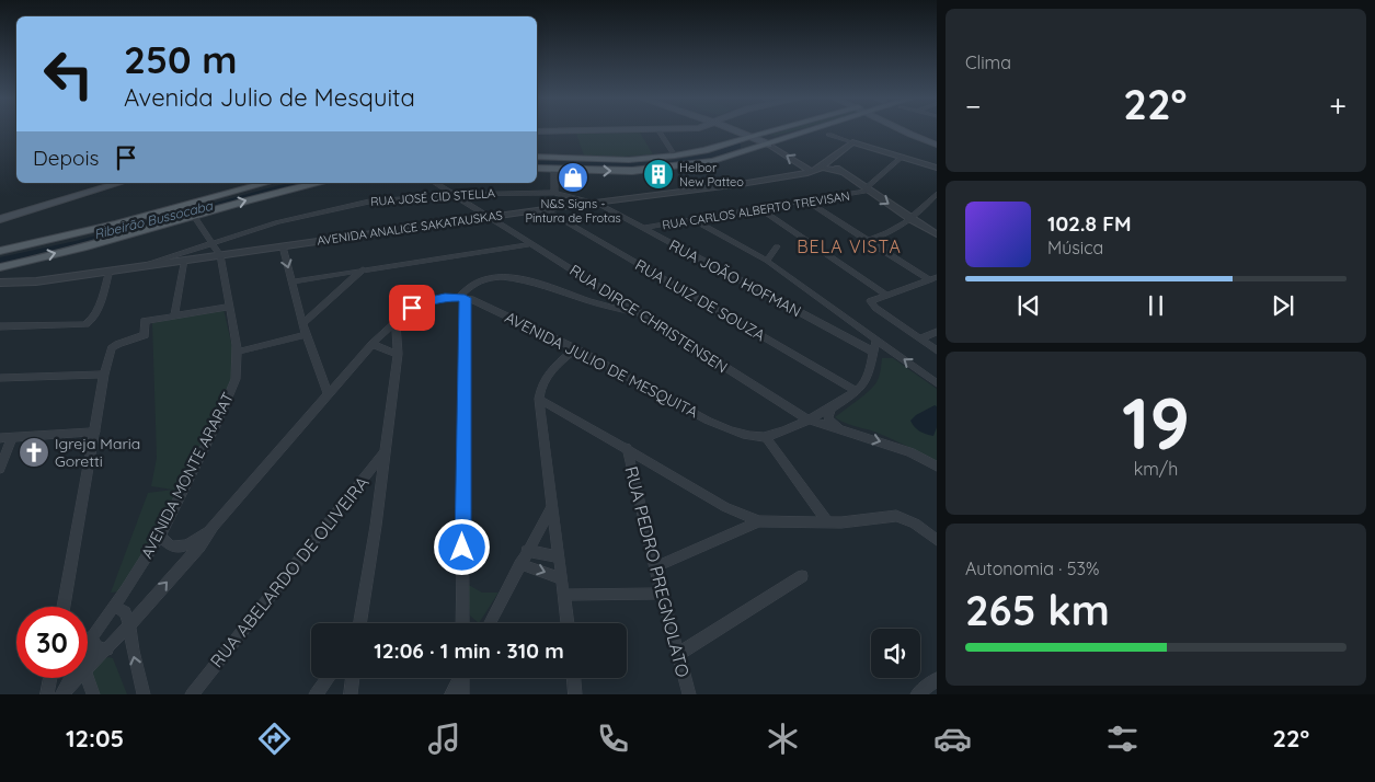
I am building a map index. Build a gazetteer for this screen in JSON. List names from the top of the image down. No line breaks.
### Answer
{"streets":{"street":["RUA JOSÉ CID STELLA","RUA CARLOS ALBERTO TREVISAN","AVENIDA ANALICE SAKATAUSKAS","RUA JOÃO HOFMAN","RUA LUIZ DE SOUZA","RUA DIRCE CHRISTENSEN","AVENIDA JULIO DE MESQUITA","AVENIDA MONTE ARARAT","RUA ABELARDO DE OLIVEIRA","RUA PEDRO PREGNOLATO"]},"crossings":[["RUA JOSÉ CID STELLA","AVENIDA ANALICE SAKATAUSKAS"],["RUA JOSÉ CID STELLA","RUA JOÃO HOFMAN"],["RUA JOSÉ CID STELLA","RUA DIRCE CHRISTENSEN"],["RUA JOSÉ CID STELLA","AVENIDA MONTE ARARAT"],["RUA CARLOS ALBERTO TREVISAN","RUA JOÃO HOFMAN"],["AVENIDA ANALICE SAKATAUSKAS","RUA JOÃO HOFMAN"],["AVENIDA ANALICE SAKATAUSKAS","RUA LUIZ DE SOUZA"],["AVENIDA ANALICE SAKATAUSKAS","RUA DIRCE CHRISTENSEN"],["AVENIDA ANALICE SAKATAUSKAS","AVENIDA MONTE ARARAT"],["RUA JOÃO HOFMAN","AVENIDA JULIO DE MESQUITA"],["RUA LUIZ DE SOUZA","AVENIDA JULIO DE MESQUITA"],["RUA DIRCE CHRISTENSEN","AVENIDA JULIO DE MESQUITA"],["AVENIDA JULIO DE MESQUITA","AVENIDA MONTE ARARAT"]],"districts":["BELA VISTA"],"water":["Ribeirão Bussocaba"],"places":{"building":["Helbor New Patteo"],"shop":["N&S Signs - Pintura de Frotas"],"church":["Igreja Maria Goretti"]},"page":{"tile":["Clima",["19","km/h"],["Autonomia · 53%","265 km"]],"turn":["250 m","Avenida Julio de Mesquita"],"heat":["−","22°","+"],"then":"Depois","song":["102.8 FM","Música"],"limit":"30","trip":"12:06 · 1 min · 310 m","tabs":["12:05","22°"]}}
